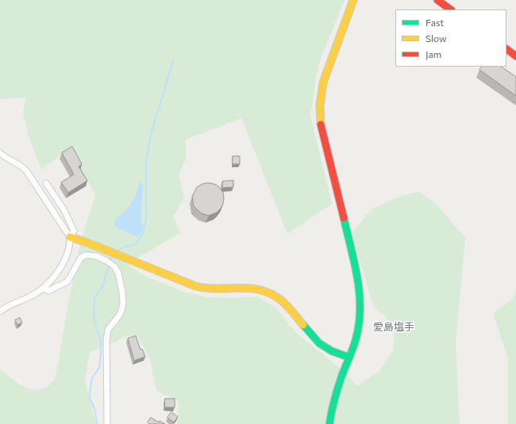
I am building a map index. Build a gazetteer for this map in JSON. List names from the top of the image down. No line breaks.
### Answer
{"districts":["愛島塩手"],"legend":["Fast","Slow","Jam"]}
